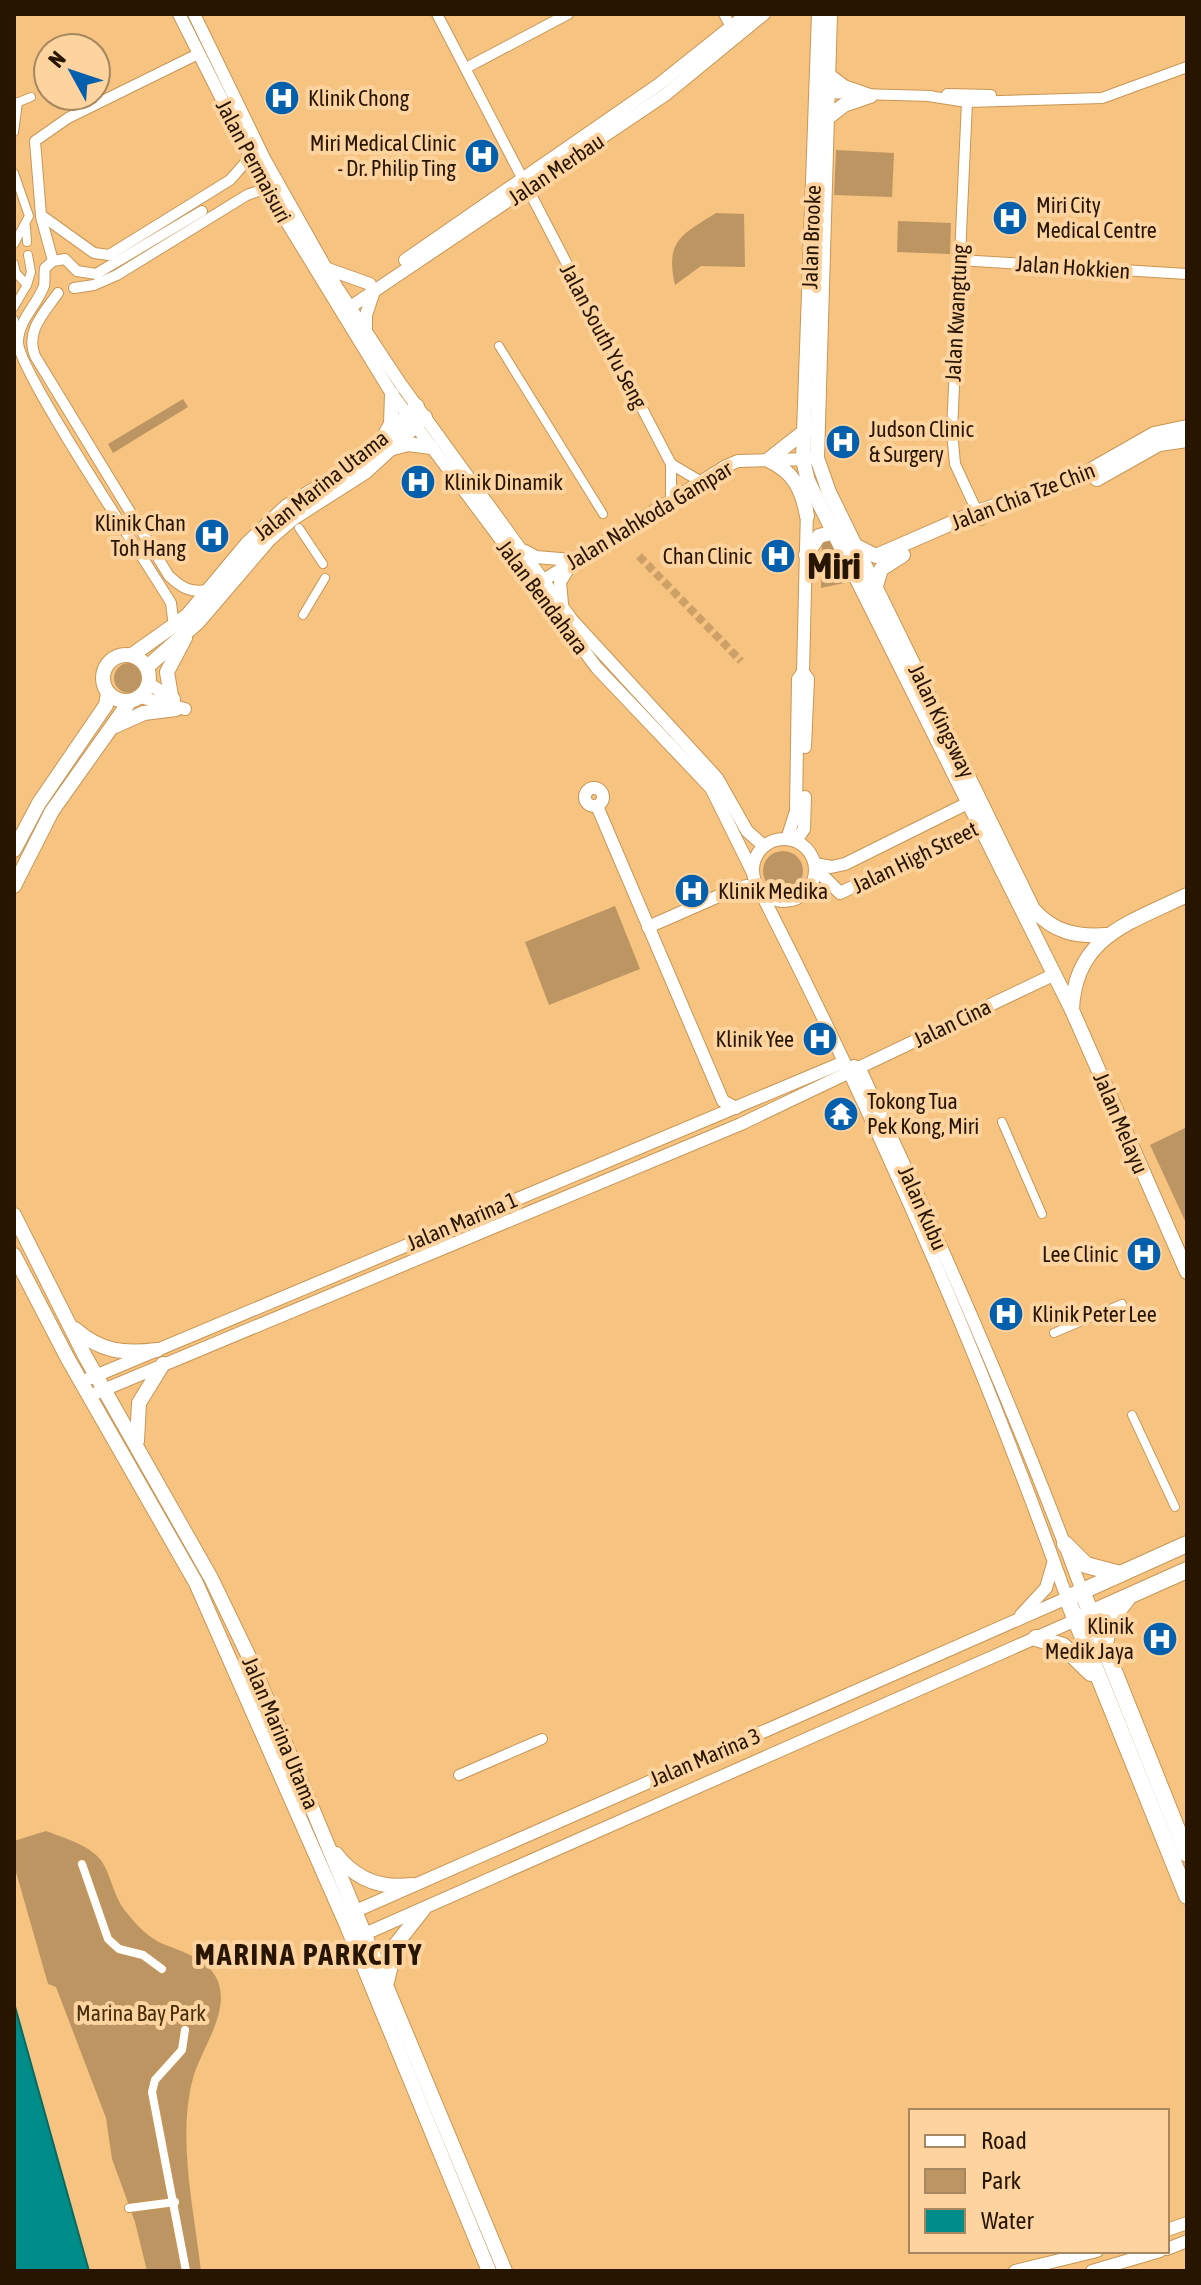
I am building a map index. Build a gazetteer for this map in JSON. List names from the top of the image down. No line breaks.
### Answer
{"streets":{"main road":["Jalan Brooke","Jalan Marina Utama","Jalan Chia Tze Chin","Jalan Kingsway","Jalan Melayu","Jalan Kubu"],"street":["Jalan Permaisuri","Jalan Merbau","Jalan Hokkien","Jalan Kwangtung","Jalan South Yu Seng","Jalan Nahkoda Gampar","Jalan Bendahara","Jalan High Street","Jalan Cina","Jalan Marina 1","Jalan Marina 3"]},"crossings":[["Jalan Permaisuri","Jalan Merbau"],["Jalan Permaisuri","Jalan Bendahara"],["Jalan Merbau","Jalan South Yu Seng"],["Jalan Merbau","Jalan Bendahara"],["Jalan Brooke","Jalan Nahkoda Gampar"],["Jalan Brooke","Jalan Kingsway"],["Jalan Hokkien","Jalan Kwangtung"],["Jalan Kwangtung","Jalan Chia Tze Chin"],["Jalan South Yu Seng","Jalan Nahkoda Gampar"],["Jalan Marina Utama","Jalan Marina 1"],["Jalan Marina Utama","Jalan Marina 3"],["Jalan Chia Tze Chin","Jalan Kingsway"],["Jalan Nahkoda Gampar","Jalan Bendahara"],["Jalan Nahkoda Gampar","Jalan Kingsway"],["Jalan Bendahara","Jalan High Street"],["Jalan Kingsway","Jalan High Street"],["Jalan Kingsway","Jalan Cina"],["Jalan Kingsway","Jalan Melayu"],["Jalan Cina","Jalan Melayu"],["Jalan Cina","Jalan Kubu"],["Jalan Cina","Jalan Marina 1"],["Jalan Kubu","Jalan Marina 1"],["Jalan Kubu","Jalan Marina 3"]],"districts":["Miri","MARINA PARKCITY"],"parks":["Marina Bay Park"],"places":{"hospital":["Klinik Chong","Miri Medical Clinic - Dr. Philip Ting","Miri City Medical Centre","Judson Clinic & Surgery","Klinik Dinamik","Klinik Chan Toh Hang","Chan Clinic","Klinik Medika","Klinik Yee","Lee Clinic","Klinik Peter Lee","Klinik Medik Jaya"],"temple":["Tokong Tua Pek Kong, Miri"]},"legend":["Road","Park","Water"],"north":"top left"}
